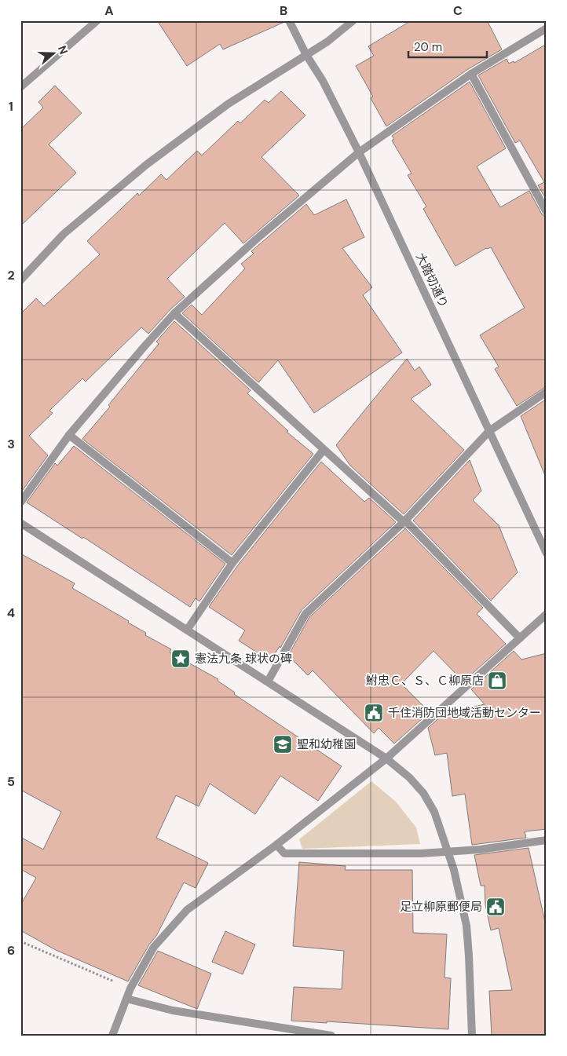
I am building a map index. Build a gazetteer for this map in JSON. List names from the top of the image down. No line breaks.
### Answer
{"streets":{"street":["大踏切通り"]},"places":{"place":["憲法九条 球状の碑"],"shop":["鮒忠Ｃ、Ｓ、Ｃ柳原店"],"public building":["千住消防団地域活動センター","足立柳原郵便局"],"school or university":["聖和幼稚園"]},"scale_bar":"20 m","north":"right","grid":{"columns":["A","B","C"],"rows":["1","2","3","4","5","6"]}}
